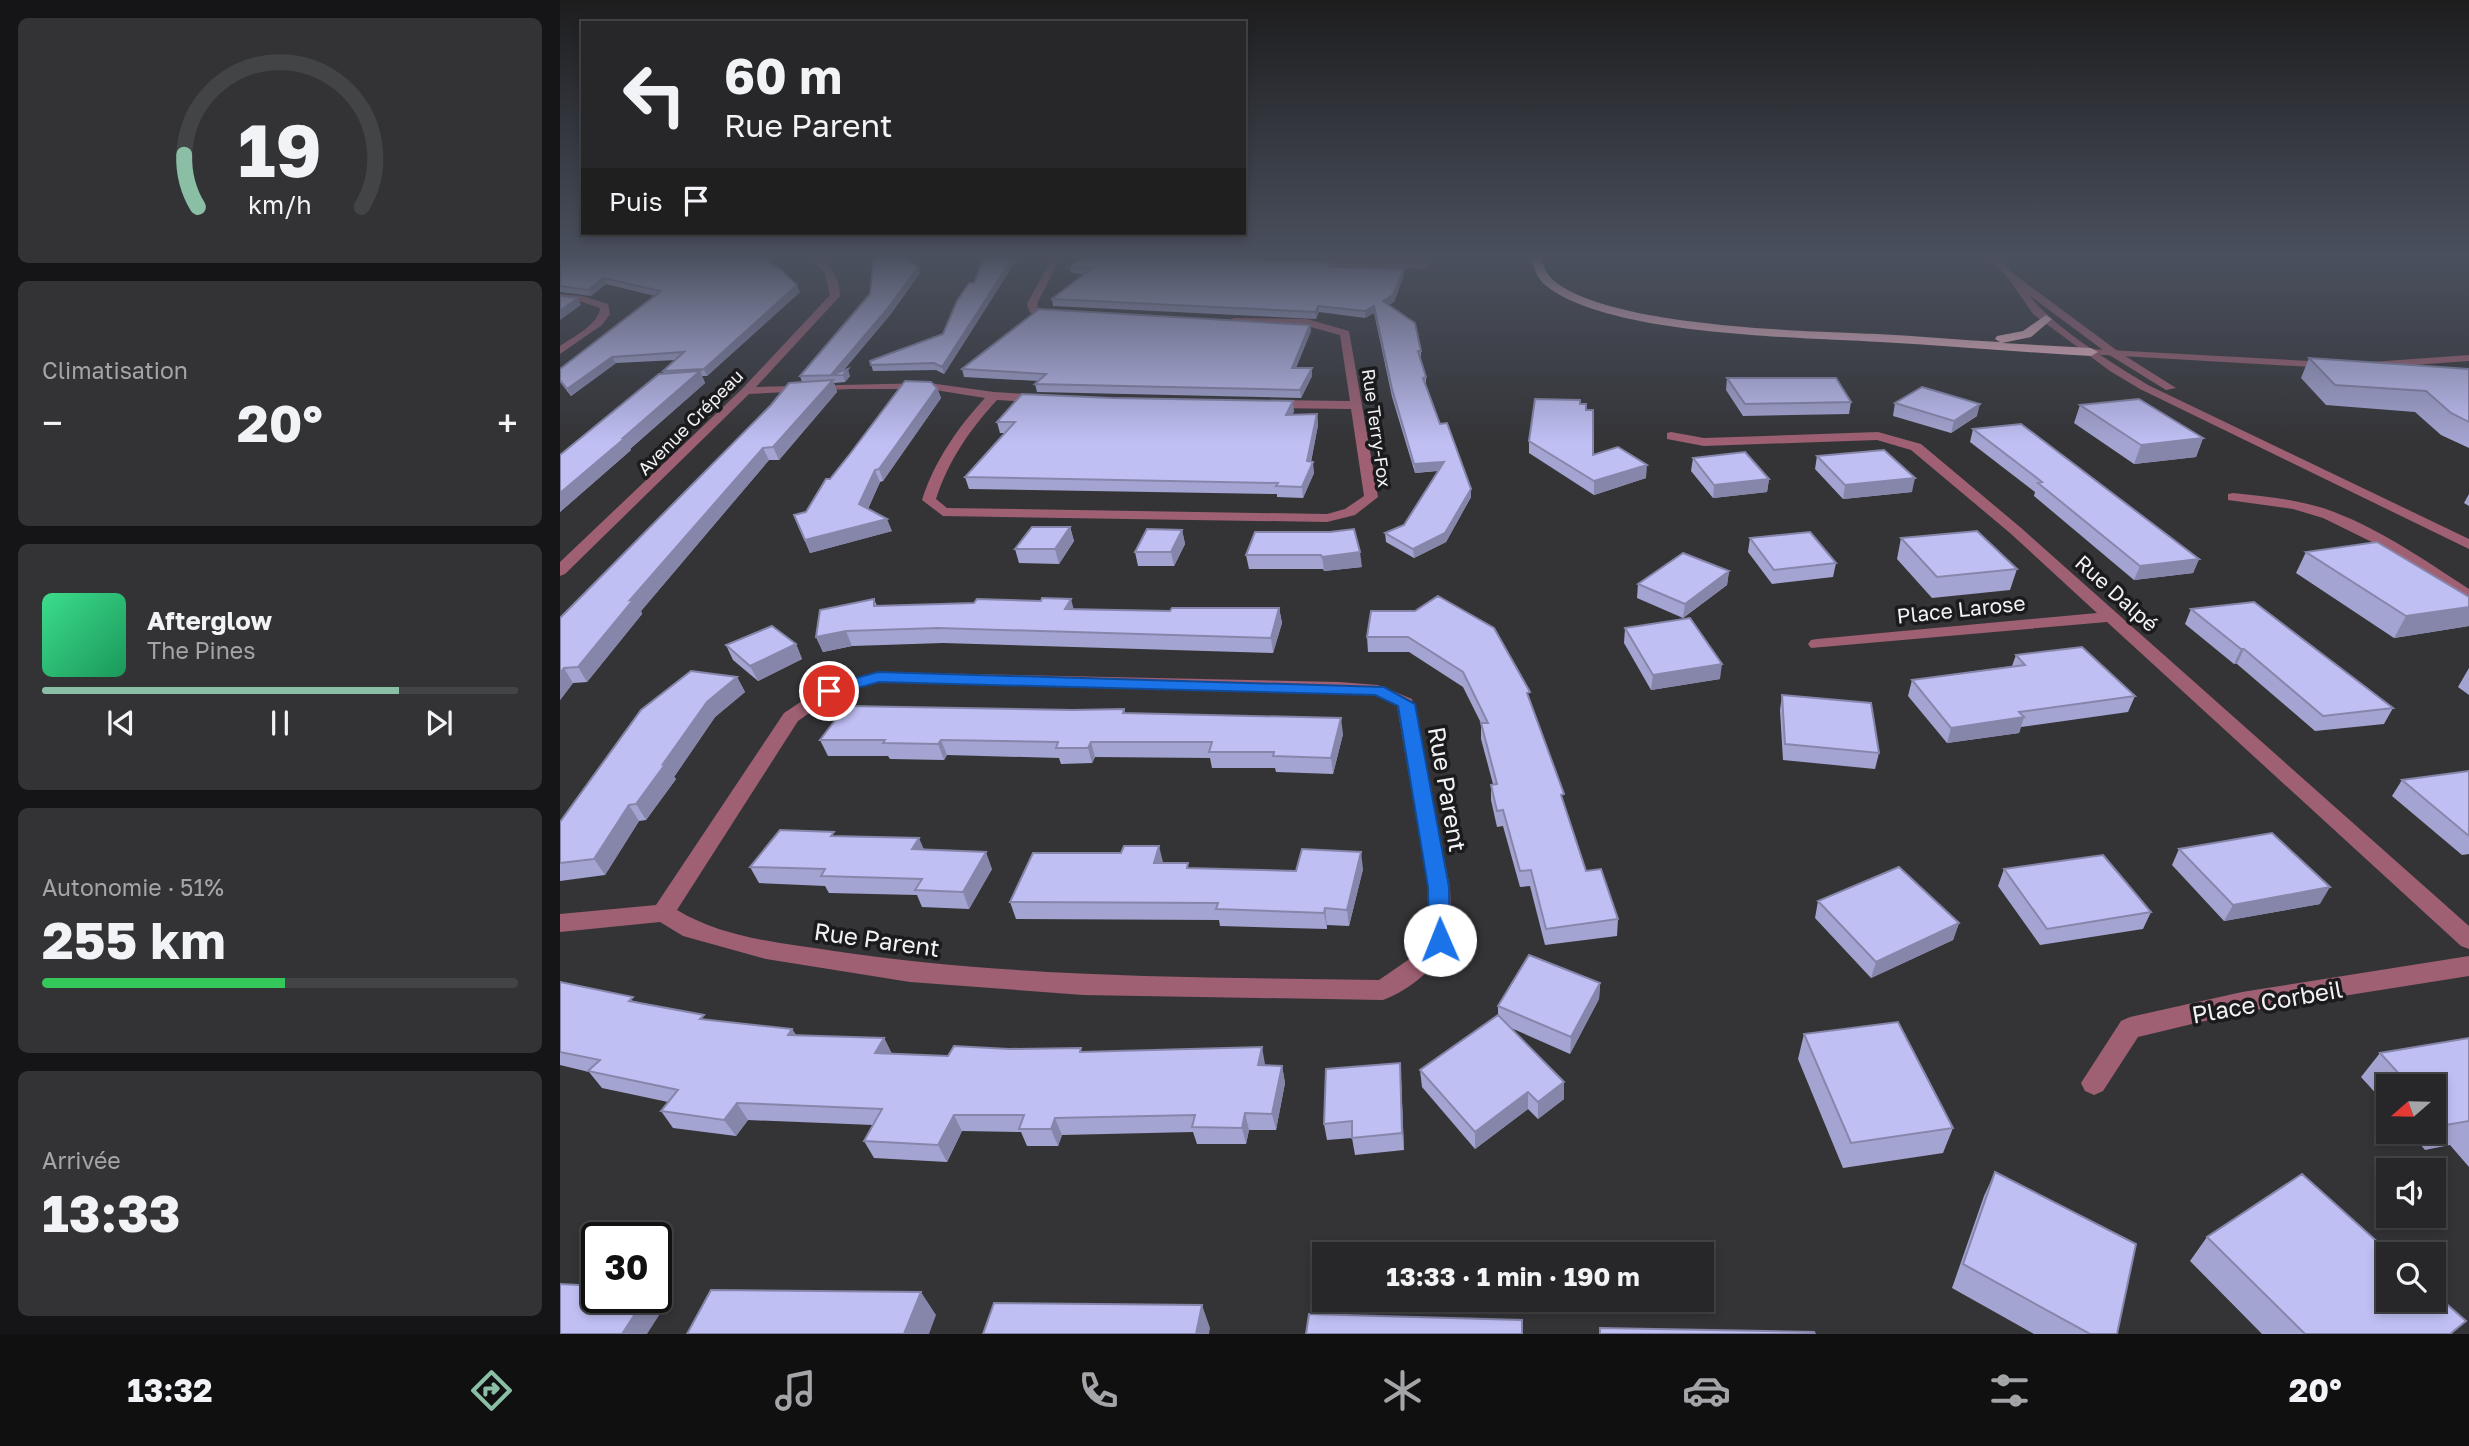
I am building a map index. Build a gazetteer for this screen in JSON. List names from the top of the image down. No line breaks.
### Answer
{"streets":{"street":["Avenue Crépeau","Rue Terry-Fox","Rue Dalpé","Place Larose","Rue Parent","Place Corbeil"]},"crossings":[["Rue Dalpé","Place Larose"]],"north":"left","page":{"turn":["60 m","Rue Parent"],"then":"Puis","tile":["Climatisation",["Autonomie · 51%","255 km"],["Arrivée","13:33"]],"heat":["−","20°","+"],"song":["Afterglow","The Pines"],"limit":"30","trip":"13:33 · 1 min · 190 m","tabs":["13:32","20°"],"gauge":["19","km/h"]}}
